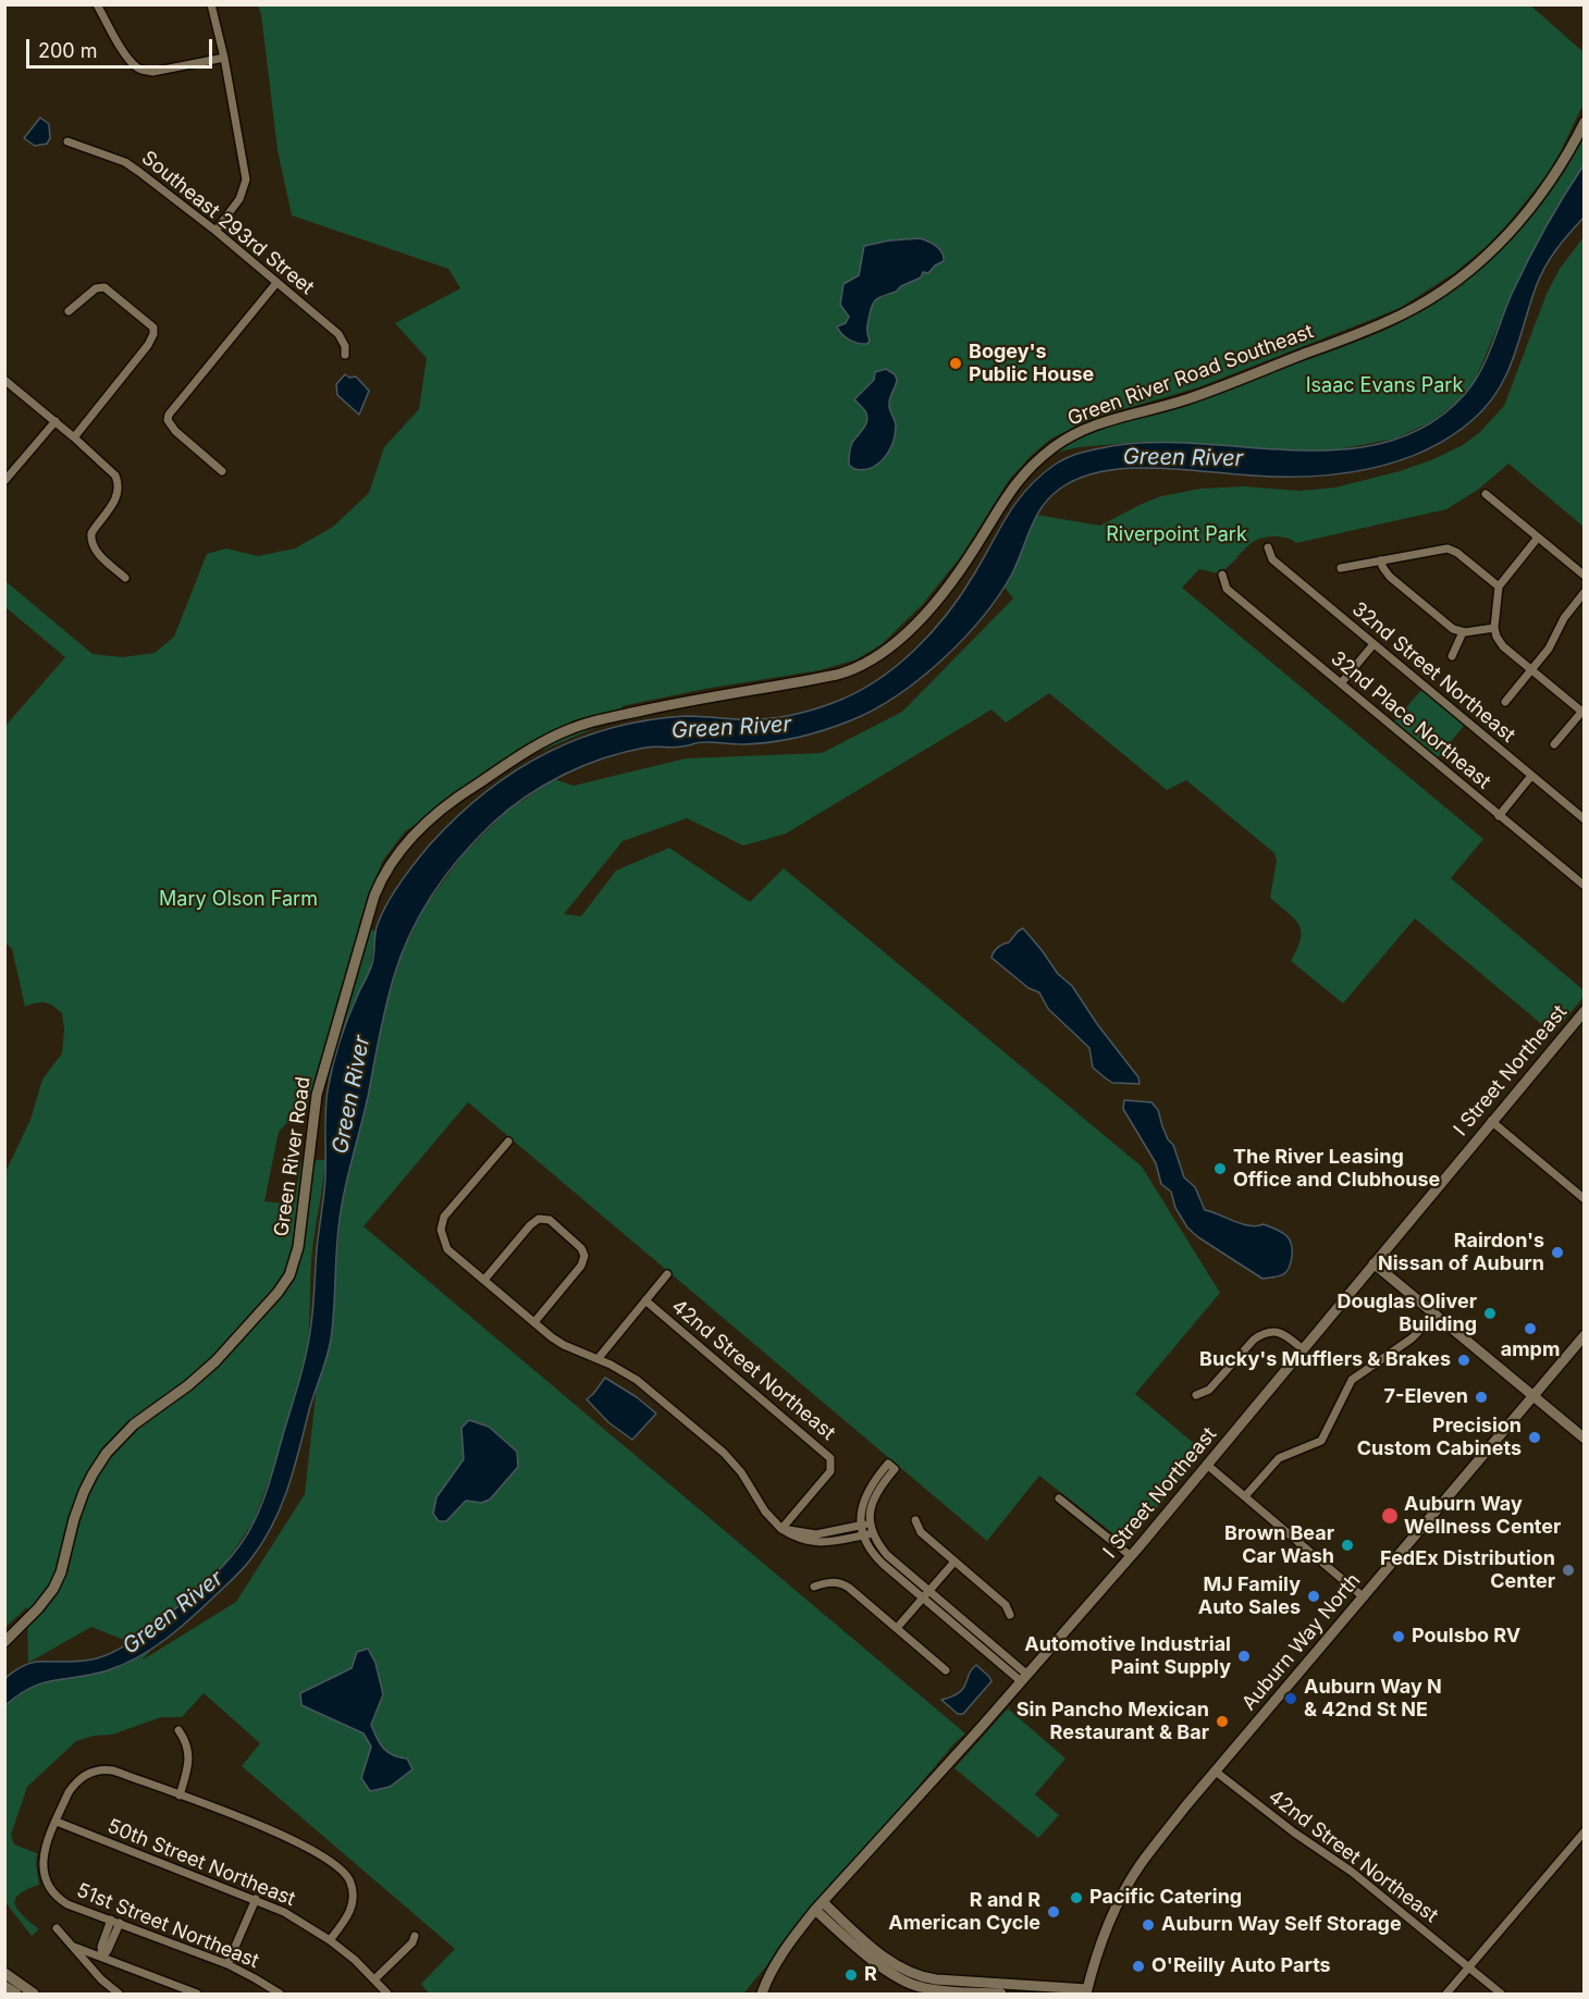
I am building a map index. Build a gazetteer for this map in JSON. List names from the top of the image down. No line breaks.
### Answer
{"streets":{"street":["Southeast 293rd Street","Green River Road Southeast","32nd Street Northeast","32nd Place Northeast","I Street Northeast","Green River Road","42nd Street Northeast","Auburn Way North","50th Street Northeast","51st Street Northeast"]},"crossings":[["Green River Road Southeast","Green River Road"],["42nd Street Northeast","Auburn Way North"],["50th Street Northeast","51st Street Northeast"]],"water":["Green River"],"parks":["Isaac Evans Park","Riverpoint Park","Mary Olson Farm"],"places":["Bogey's Public House","The River Leasing Office and Clubhouse","Rairdon's Nissan of Auburn","Douglas Oliver Building","ampm","Bucky's Mufflers & Brakes","7-Eleven","Precision Custom Cabinets","Auburn Way Wellness Center","Brown Bear Car Wash","FedEx Distribution Center","MJ Family Auto Sales","Poulsbo RV","Automotive Industrial Paint Supply","Auburn Way N & 42nd St NE","Sin Pancho Mexican Restaurant & Bar","Pacific Catering","R and R American Cycle","Auburn Way Self Storage","O'Reilly Auto Parts","R"],"scale_bar":"200 m"}
